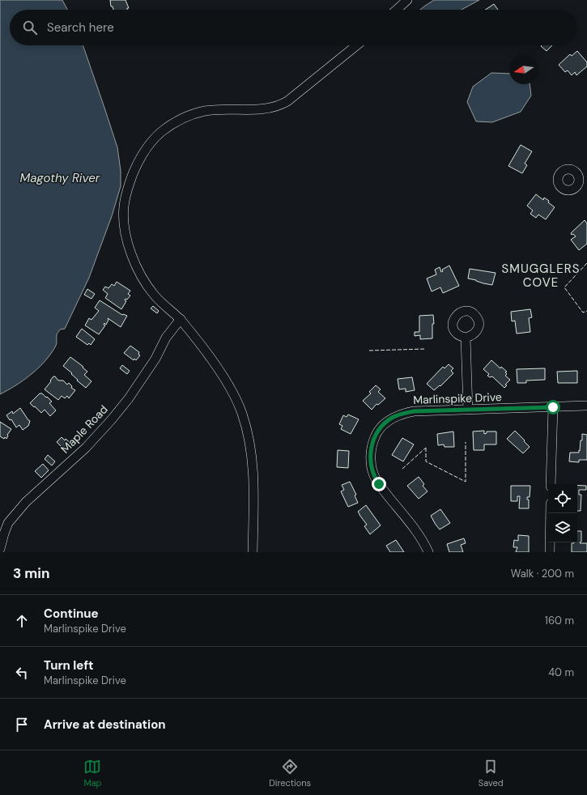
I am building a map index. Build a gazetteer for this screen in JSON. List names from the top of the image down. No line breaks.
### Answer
{"streets":{"street":["Marlinspike Drive","Maple Road"]},"districts":["SMUGGLERS COVE"],"water":["Magothy River"],"north":"left","page":{"search":"Search here","heading":["3 min","Walk · 200 m"],"list":[["Continue","Marlinspike Drive","160 m"],["Turn left","Marlinspike Drive","40 m"],"Arrive at destination"],"nav":["Map","Directions","Saved"]}}
